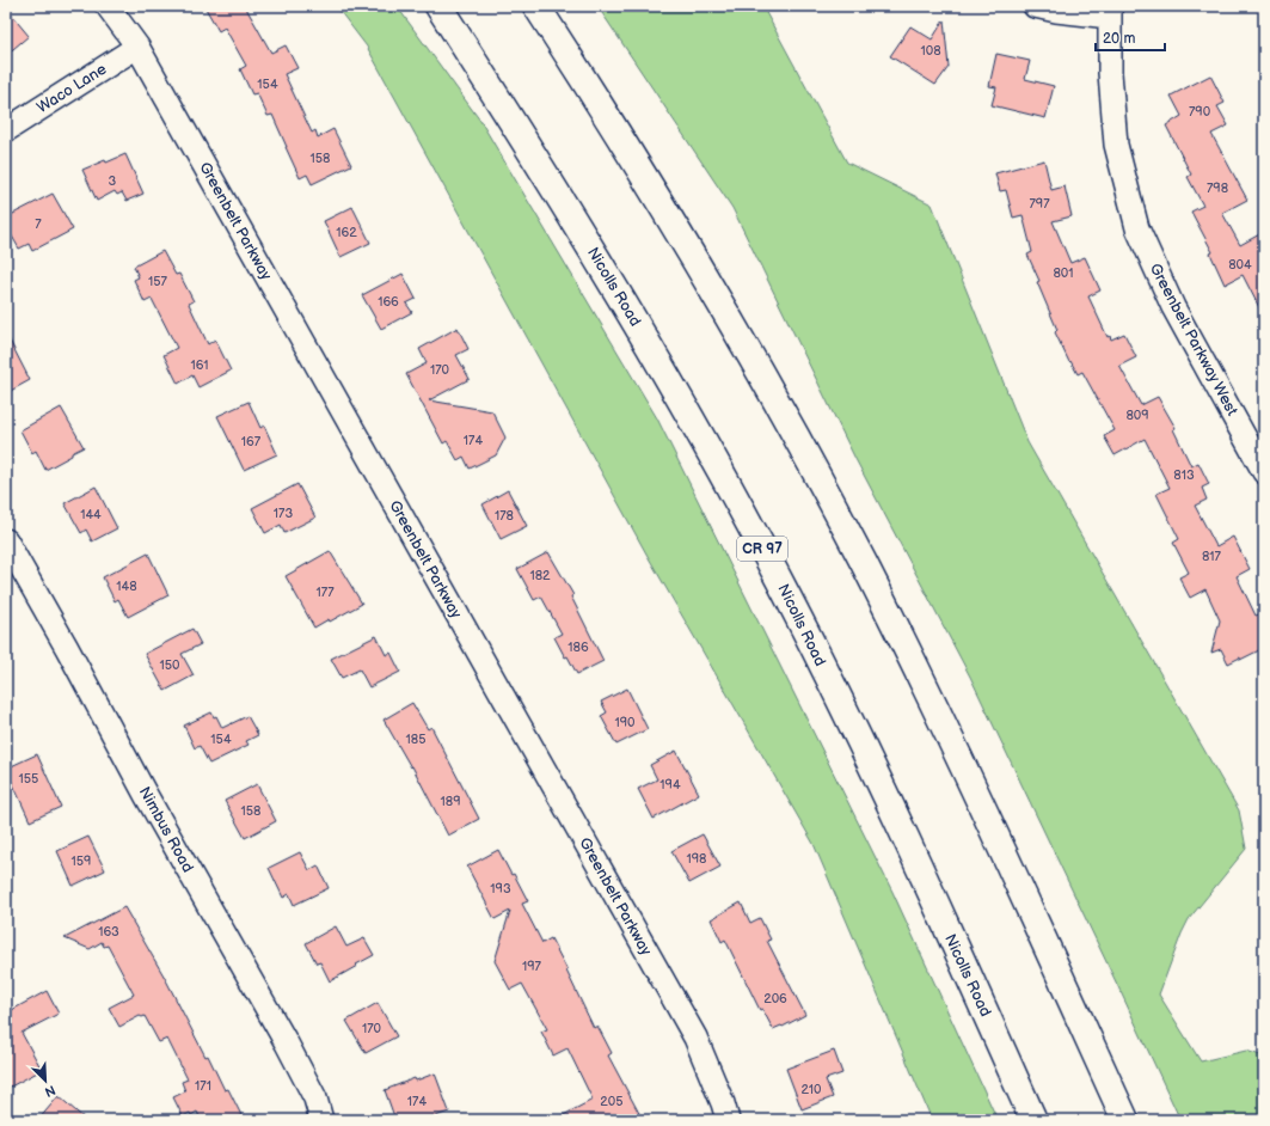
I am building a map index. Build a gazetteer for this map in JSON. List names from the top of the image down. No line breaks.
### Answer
{"streets":{"highway":["Nicolls Road","CR 97"],"street":["Waco Lane","Greenbelt Parkway","Greenbelt Parkway West","Nimbus Road"]},"crossings":[["Waco Lane","Greenbelt Parkway"]],"house_numbers":["108","154","790","158","3","798","797","7","162","804","801","157","166","161","170","809","174","167","813","173","144","178","817","182","148","177","186","150","190","154","185","155","194","189","158","198","159","193","163","197","206","170","171","210","174","205"],"scale_bar":"20 m","north":"bottom right"}
